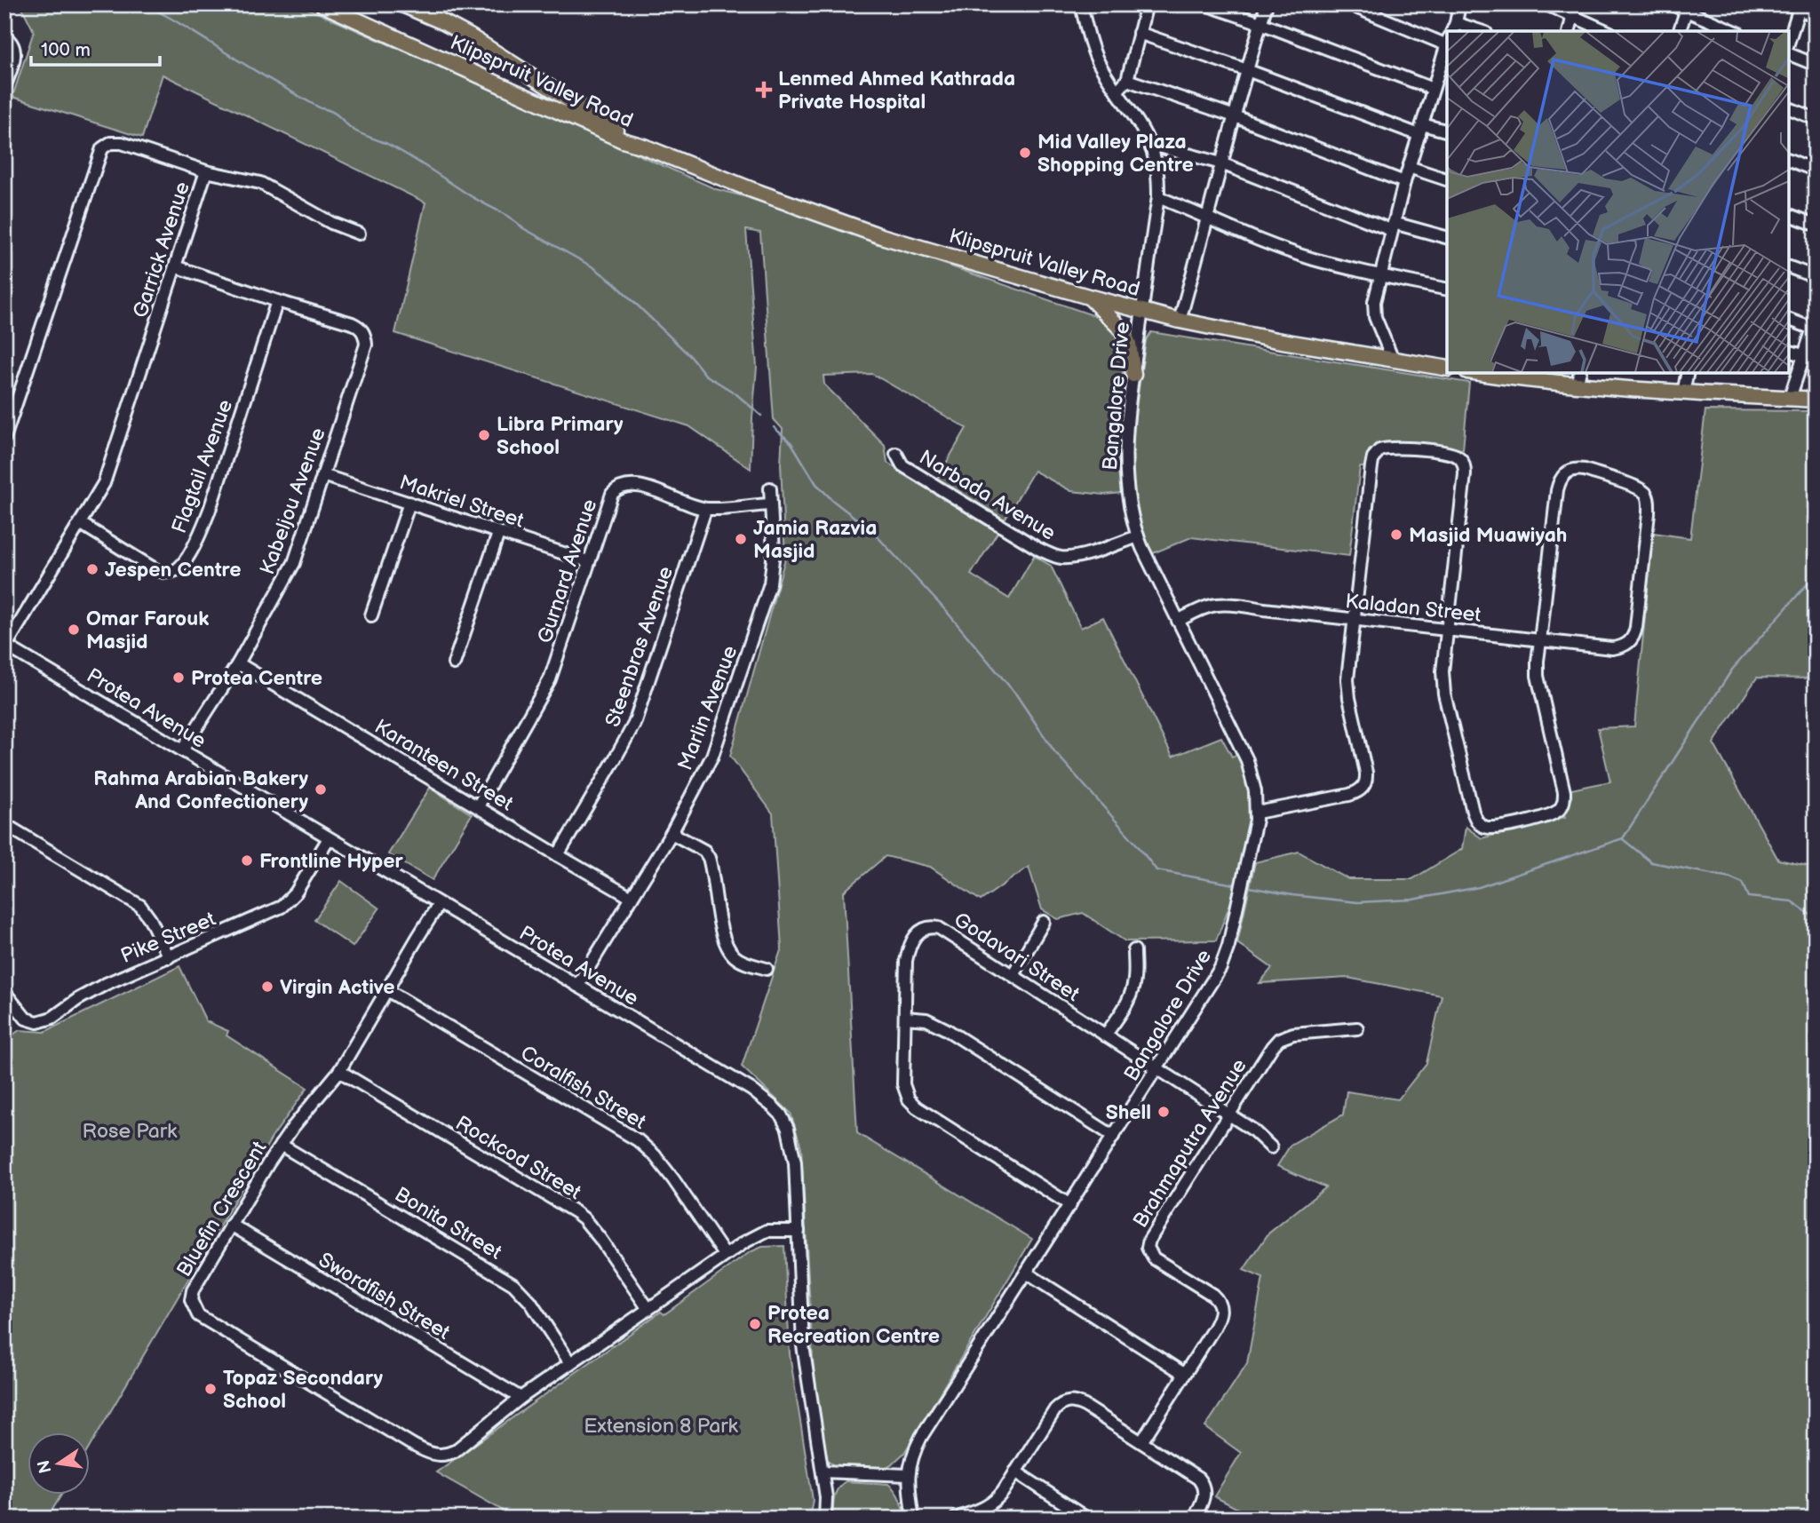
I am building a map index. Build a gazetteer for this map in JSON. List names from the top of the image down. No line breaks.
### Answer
{"streets":{"main road":["Klipspruit Valley Road"],"street":["Garrick Avenue","Bangalore Drive","Flagtail Avenue","Narbada Avenue","Kabeljou Avenue","Makriel Street","Gurnard Avenue","Kaladan Street","Steenbras Avenue","Protea Avenue","Marlin Avenue","Karanteen Street","Pike Street","Godavari Street","Coralfish Street","Brahmaputra Avenue","Rockcod Street","Bluefin Crescent","Bonita Street","Swordfish Street"]},"crossings":[["Klipspruit Valley Road","Bangalore Drive"],["Garrick Avenue","Flagtail Avenue"],["Garrick Avenue","Protea Avenue"],["Bangalore Drive","Narbada Avenue"],["Bangalore Drive","Kaladan Street"],["Bangalore Drive","Godavari Street"],["Flagtail Avenue","Kabeljou Avenue"],["Kabeljou Avenue","Makriel Street"],["Kabeljou Avenue","Protea Avenue"],["Kabeljou Avenue","Karanteen Street"],["Makriel Street","Gurnard Avenue"],["Gurnard Avenue","Steenbras Avenue"],["Gurnard Avenue","Marlin Avenue"],["Gurnard Avenue","Karanteen Street"],["Steenbras Avenue","Karanteen Street"],["Protea Avenue","Marlin Avenue"],["Protea Avenue","Pike Street"],["Protea Avenue","Bluefin Crescent"],["Marlin Avenue","Karanteen Street"],["Godavari Street","Brahmaputra Avenue"],["Coralfish Street","Bluefin Crescent"],["Rockcod Street","Bluefin Crescent"],["Bluefin Crescent","Bonita Street"],["Bluefin Crescent","Swordfish Street"]],"parks":["Rose Park","Extension 8 Park"],"places":{"health":["Lenmed Ahmed Kathrada Private Hospital"],"other":["Mid Valley Plaza Shopping Centre","Libra Primary School","Masjid Muawiyah","Jamia Razvia Masjid","Jespen Centre","Omar Farouk Masjid","Protea Centre","Rahma Arabian Bakery And Confectionery","Frontline Hyper","Virgin Active","Shell","Protea Recreation Centre","Topaz Secondary School"]},"scale_bar":"100 m","north":"left"}
